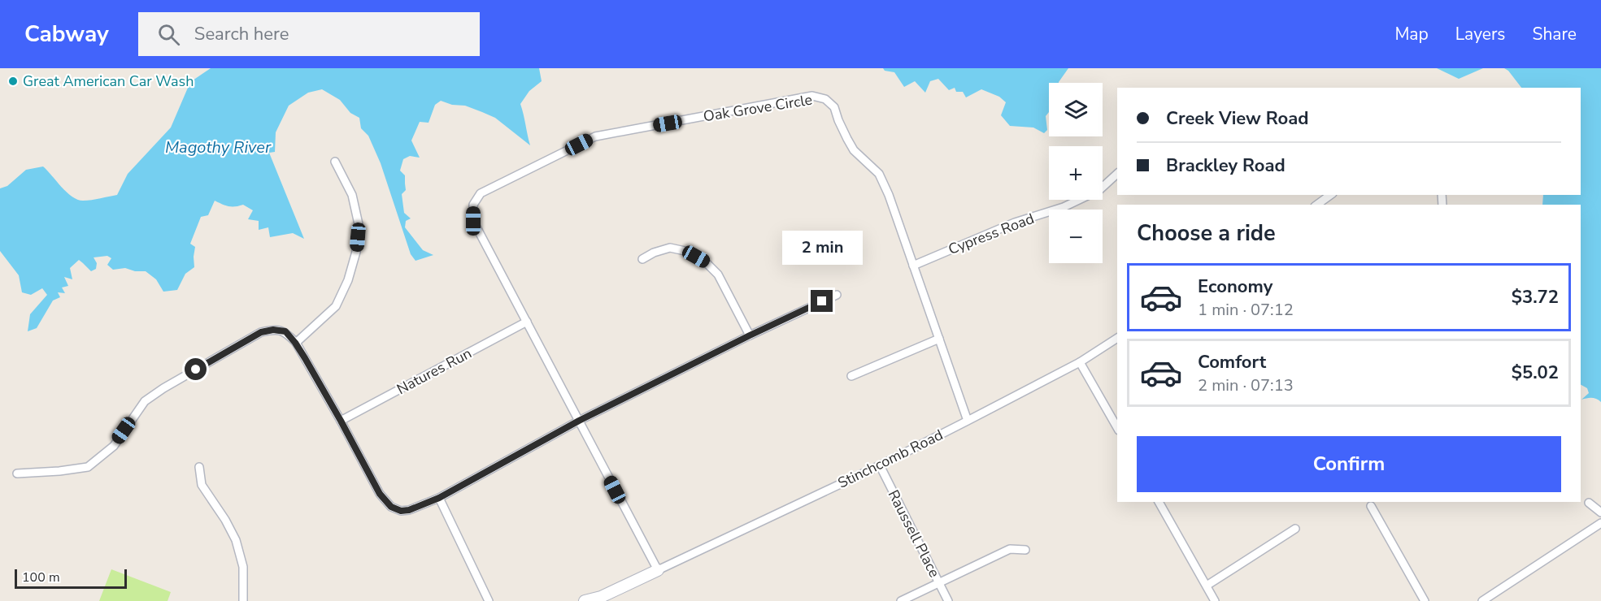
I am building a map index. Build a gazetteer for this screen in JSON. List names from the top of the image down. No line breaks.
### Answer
{"streets":{"street":["Oak Grove Circle","Cypress Road","Natures Run","Stinchcomb Road","Raussell Place"]},"crossings":[["Oak Grove Circle","Cypress Road"],["Oak Grove Circle","Natures Run"],["Oak Grove Circle","Stinchcomb Road"],["Stinchcomb Road","Raussell Place"]],"water":["Magothy River"],"places":["Great American Car Wash"],"scale_bar":"100 m","page":{"header":"Cabway","search":"Search here","nav":["Map","Layers","Share"],"map_buttons":["+","−"],"banner":["Creek View Road","Brackley Road"],"heading":"Choose a ride","bubble":"2 min","list":[{"name":"Economy","note":"1 min · 07:12","value":"$3.72"},{"name":"Comfort","note":"2 min · 07:13","value":"$5.02"}],"buttons":"Confirm","scale":"100 m"}}
